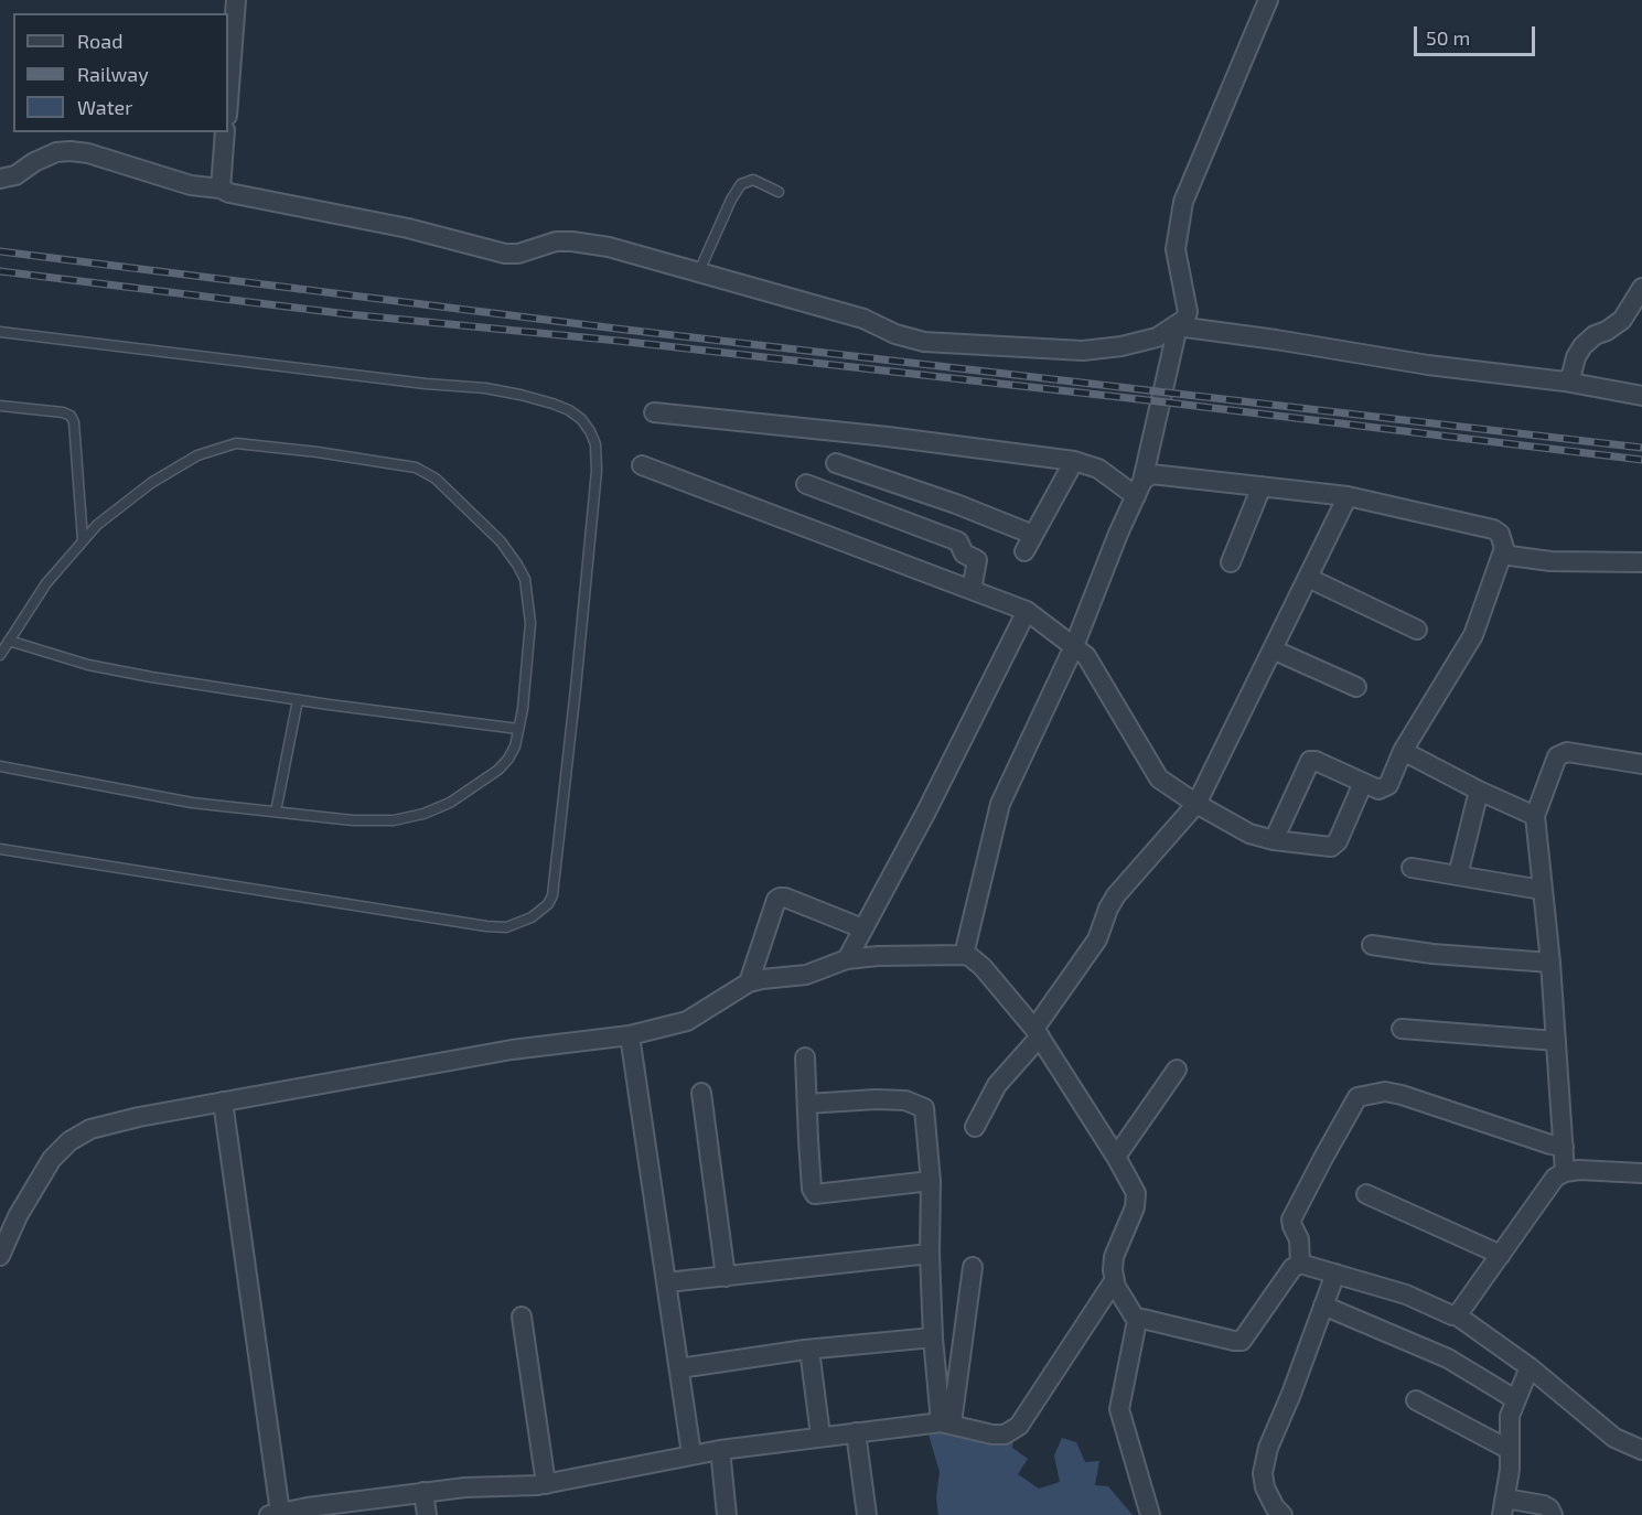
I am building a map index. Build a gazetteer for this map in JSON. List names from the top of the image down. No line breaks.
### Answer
{"legend":["Road","Railway","Water"],"scale_bar":"50 m"}
